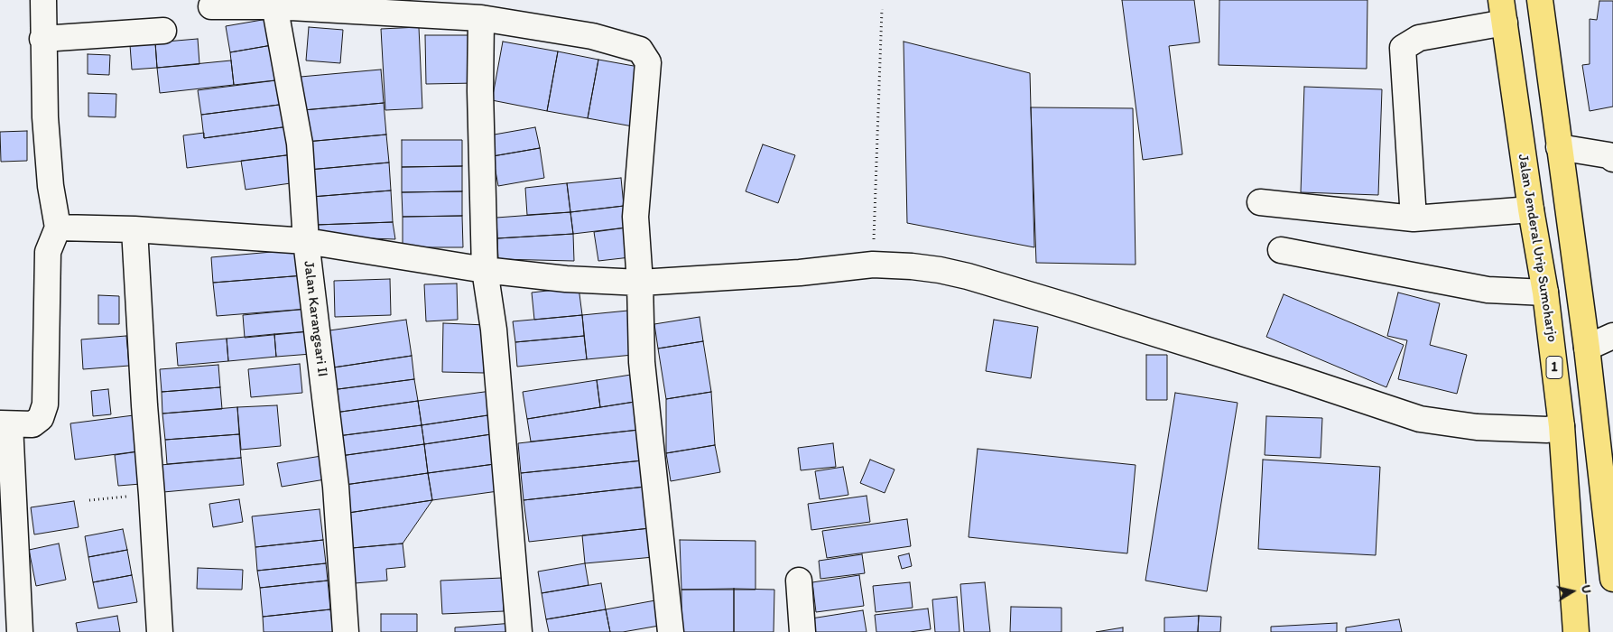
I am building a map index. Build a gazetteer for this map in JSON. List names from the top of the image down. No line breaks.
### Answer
{"streets":{"highway":["Jalan Jenderal Urip Sumoharjo","1"],"street":["Jalan Karangsari II"]},"north":"right"}
